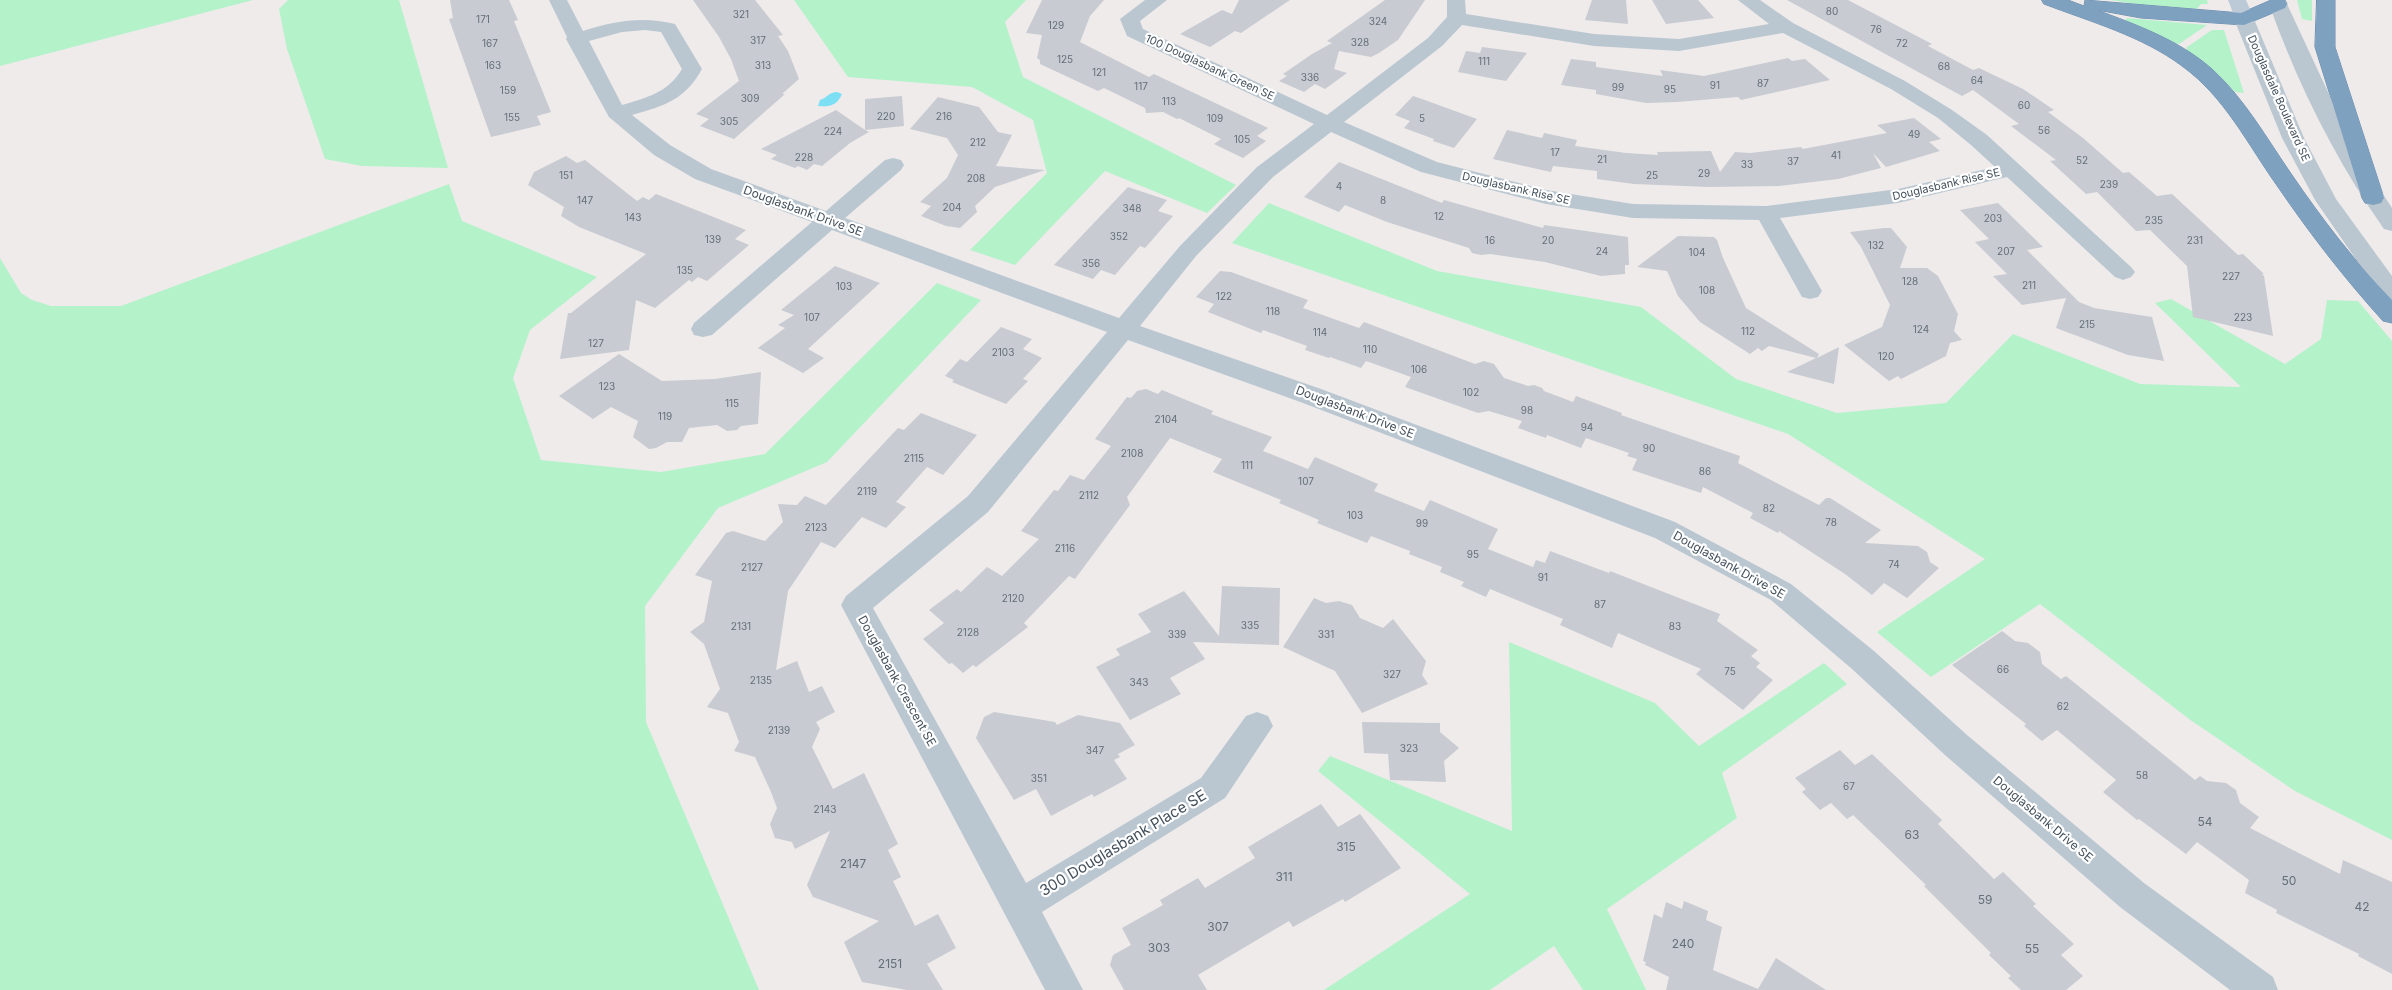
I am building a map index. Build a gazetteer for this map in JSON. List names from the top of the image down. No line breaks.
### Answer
{"streets":{"street":["100 Douglasbank Green SE","Douglasdale Boulevard SE","Douglasbank Rise SE","Douglasbank Drive SE","Douglasbank Crescent SE","300 Douglasbank Place SE"]},"crossings":[["100 Douglasbank Green SE","Douglasbank Rise SE"],["Douglasbank Drive SE","Douglasbank Crescent SE"],["Douglasbank Crescent SE","300 Douglasbank Place SE"]],"house_numbers":["80","321","171","324","129","76","317","328","167","72","125","111","163","313","68","121","336","64","87","91","117","99","95","159","309","113","60","220","216","155","109","5","305","56","224","49","105","212","17","41","228","21","52","37","33","29","151","25","208","239","4","147","8","204","348","12","143","203","235","352","139","16","20","231","132","24","207","104","356","135","227","128","211","103","108","122","118","107","223","215","124","112","114","127","110","2103","120","106","123","102","115","98","119","2104","94","90","2108","2115","111","86","107","2119","2112","82","103","78","99","2123","2116","95","74","2127","91","2120","87","335","2131","83","2128","339","331","66","75","327","2135","343","62","2139","323","347","58","351","67","2143","54","63","315","2147","311","50","59","42","307","240","303","55","2151"]}
